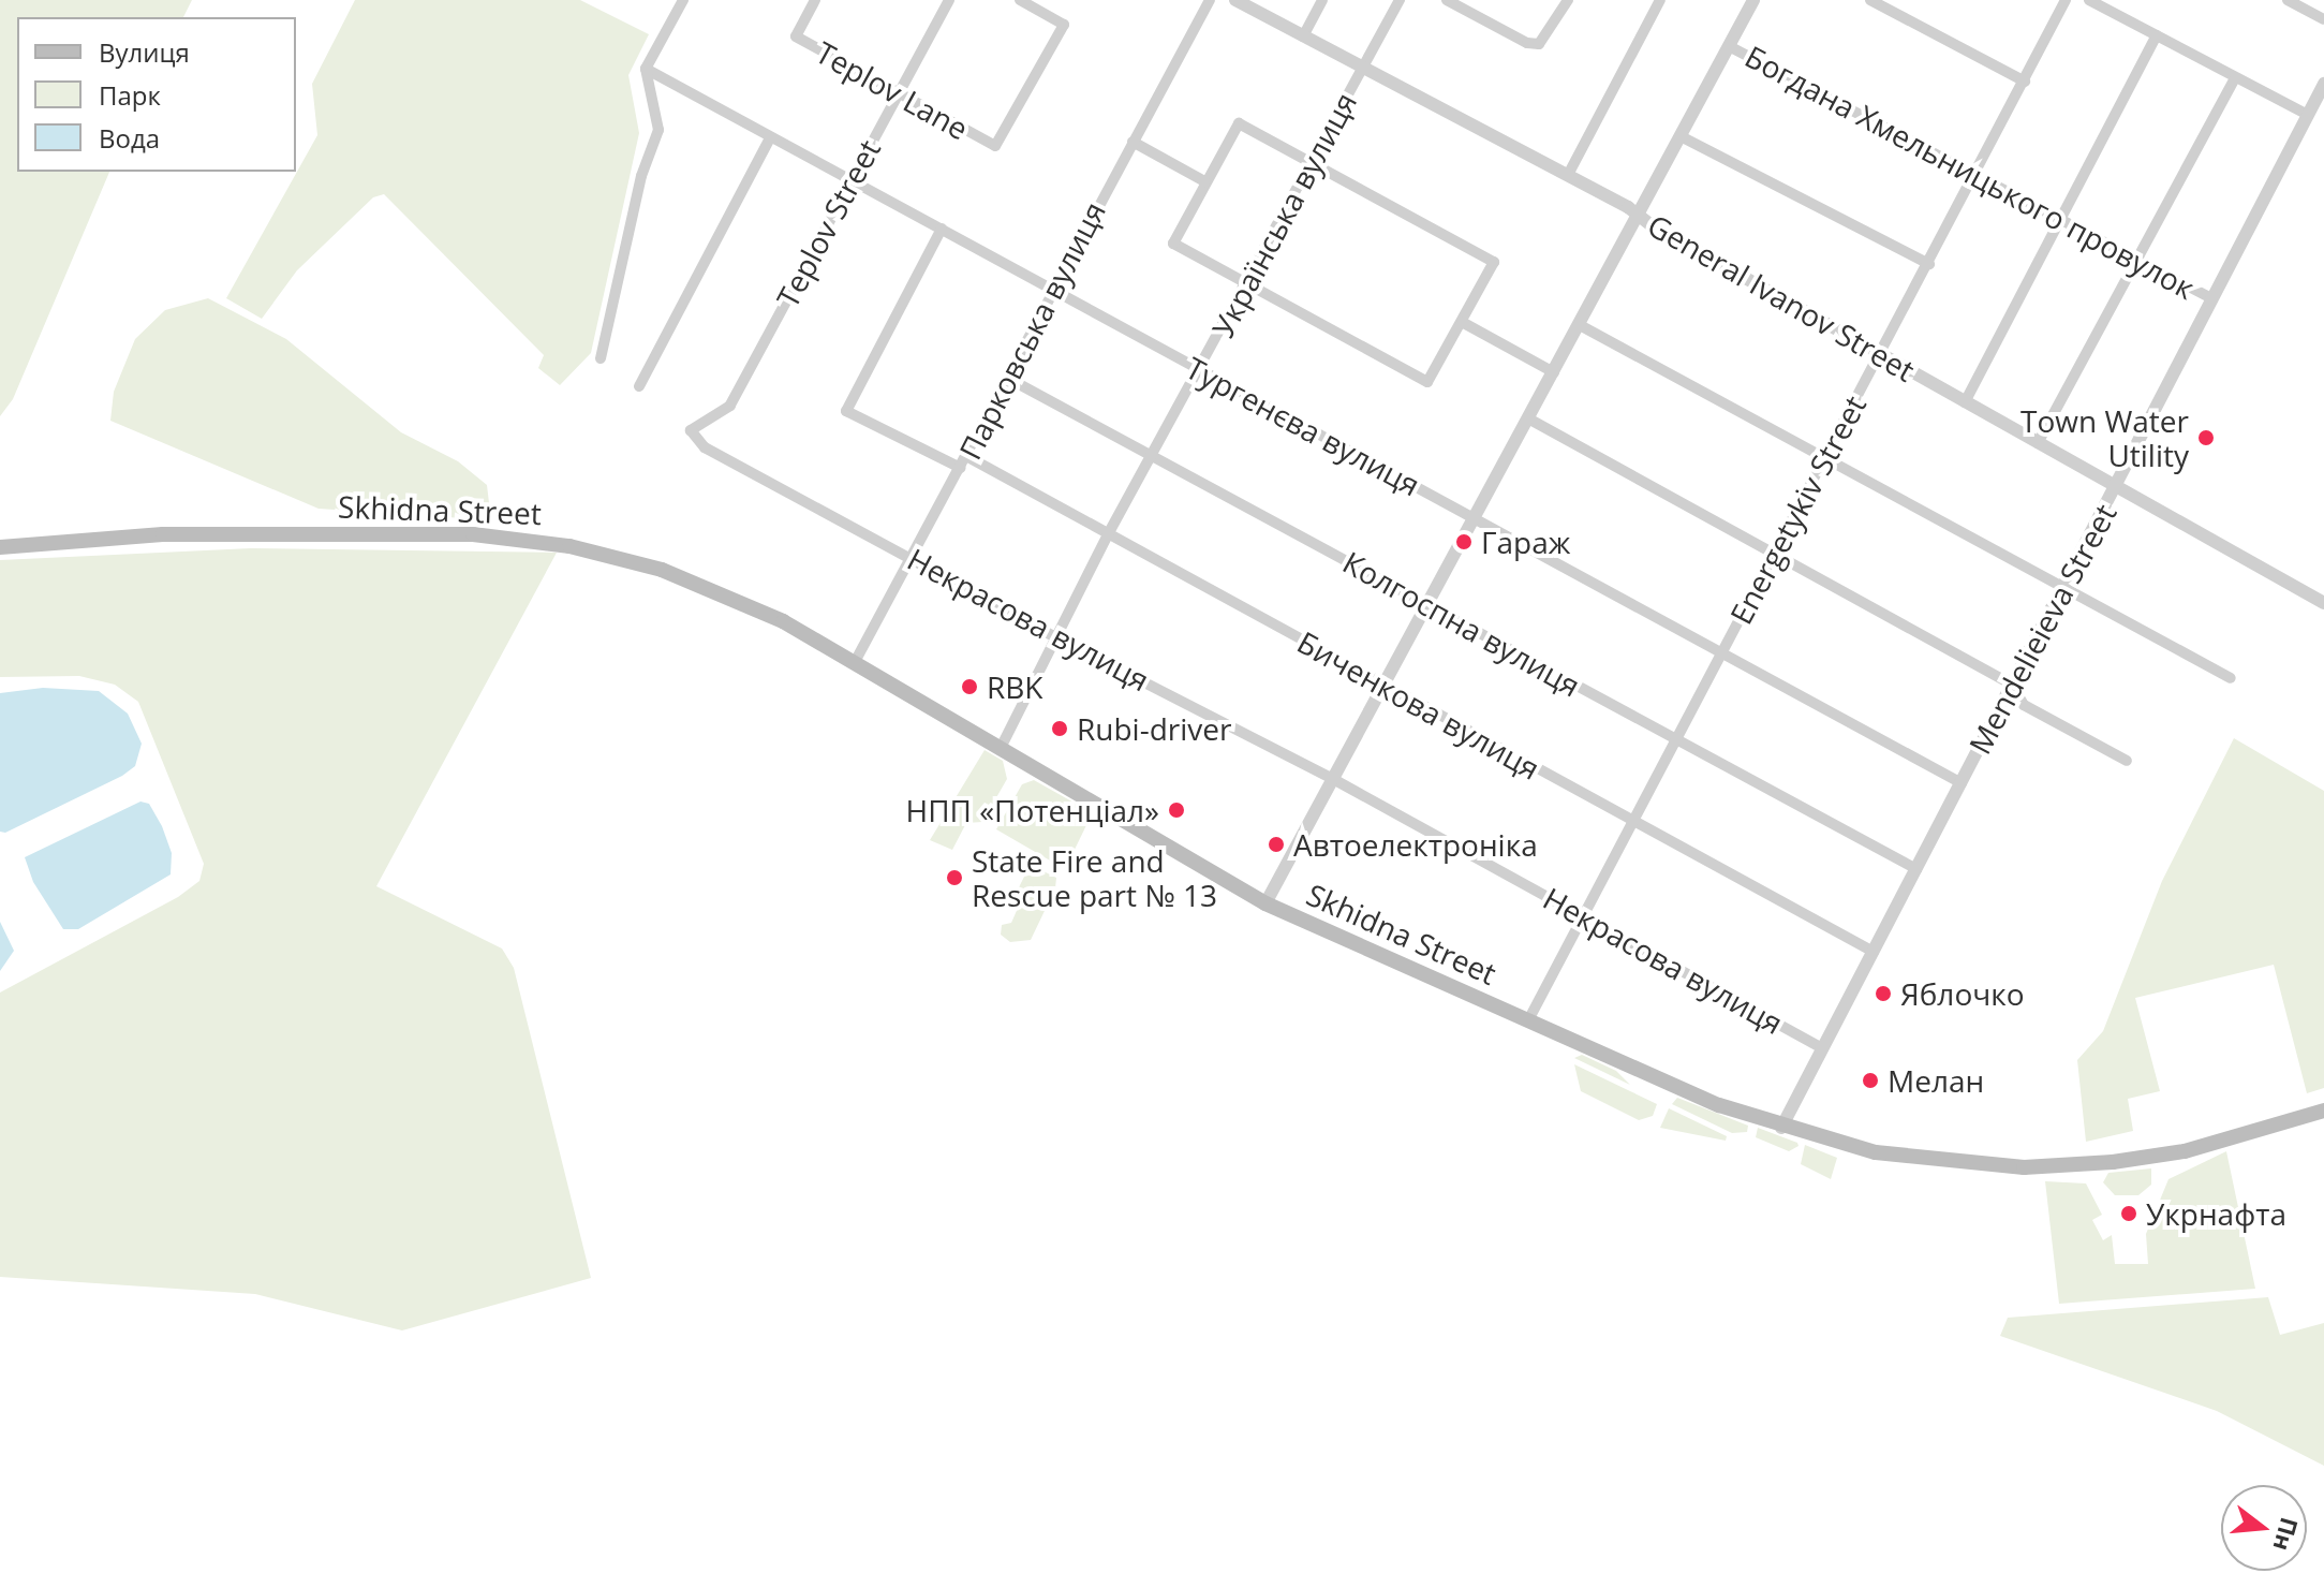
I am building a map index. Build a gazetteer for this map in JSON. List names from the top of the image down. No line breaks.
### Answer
{"streets":{"main road":["Skhidna Street"],"street":["Teplov Lane","Богдана Хмельницького провулок","Українська вулиця","Teplov Street","General Ivanov Street","Парковська вулиця","Тургенєва вулиця","Energetykiv Street","Некрасова вулиця","Колгоспна вулиця","Mendelieieva Street","Биченкова вулиця"]},"crossings":[["Teplov Lane","Teplov Street"],["Богдана Хмельницького провулок","Energetykiv Street"],["Богдана Хмельницького провулок","Mendelieieva Street"],["Українська вулиця","General Ivanov Street"],["Українська вулиця","Тургенєва вулиця"],["Українська вулиця","Skhidna Street"],["Українська вулиця","Некрасова вулиця"],["Українська вулиця","Колгоспна вулиця"],["Українська вулиця","Биченкова вулиця"],["Teplov Street","Тургенєва вулиця"],["Teplov Street","Некрасова вулиця"],["General Ivanov Street","Energetykiv Street"],["General Ivanov Street","Mendelieieva Street"],["Парковська вулиця","Тургенєва вулиця"],["Парковська вулиця","Skhidna Street"],["Парковська вулиця","Некрасова вулиця"],["Парковська вулиця","Колгоспна вулиця"],["Парковська вулиця","Биченкова вулиця"],["Тургенєва вулиця","Energetykiv Street"],["Тургенєва вулиця","Mendelieieva Street"],["Тургенєва вулиця","Биченкова вулиця"],["Skhidna Street","Energetykiv Street"],["Skhidna Street","Mendelieieva Street"],["Energetykiv Street","Некрасова вулиця"],["Energetykiv Street","Колгоспна вулиця"],["Energetykiv Street","Биченкова вулиця"],["Некрасова вулиця","Mendelieieva Street"],["Колгоспна вулиця","Mendelieieva Street"],["Mendelieieva Street","Биченкова вулиця"]],"places":["Town Water Utility","Гараж","RBK","Rubi-driver","НПП «Потенціал»","Автоелектроніка","State Fire and Rescue part № 13","Яблочко","Мелан","Укрнафта"],"legend":["Вулиця","Парк","Вода"],"north":"right"}
